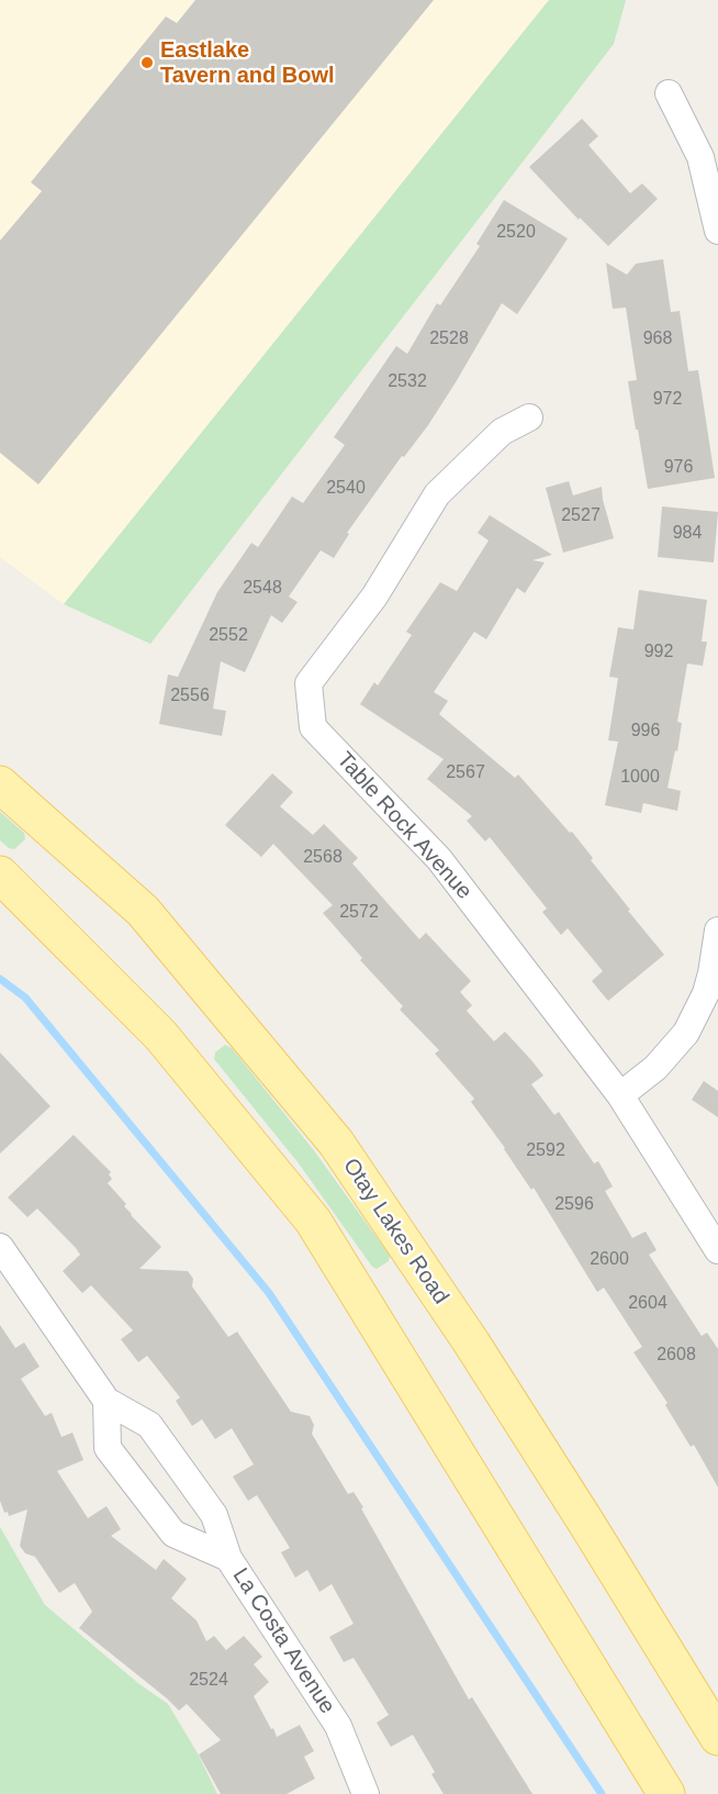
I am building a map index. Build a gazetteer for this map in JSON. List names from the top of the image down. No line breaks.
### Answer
{"streets":{"main road":["Otay Lakes Road"],"street":["Table Rock Avenue","La Costa Avenue"]},"places":["Eastlake Tavern and Bowl"],"house_numbers":["2520","2528","968","2532","972","976","2540","2527","984","2548","2552","992","2556","996","2567","1000","2568","2572","2592","2596","2600","2604","2608","2524"]}
